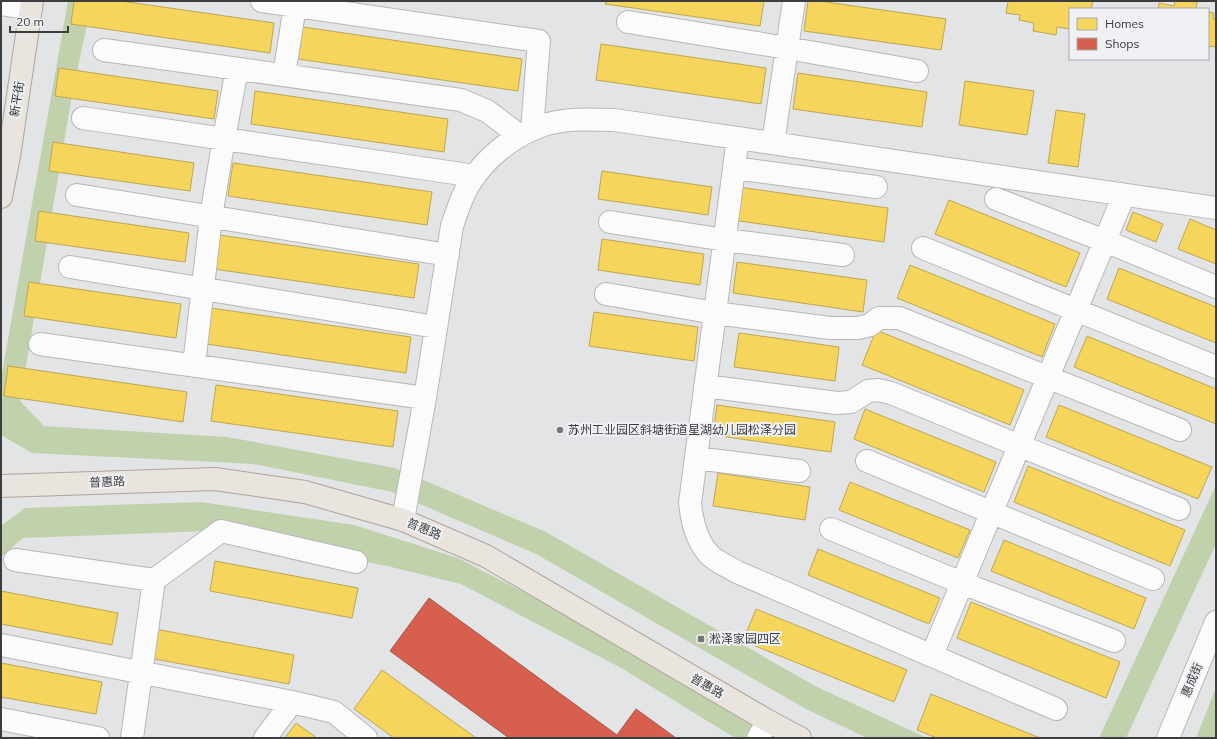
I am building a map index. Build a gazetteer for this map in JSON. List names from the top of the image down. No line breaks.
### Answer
{"streets":{"main road":["新平街","普惠路"],"street":["惠成街"]},"places":{"other":["苏州工业园区斜塘街道星湖幼儿园松泽分园"],"transit":["淞泽家园四区"]},"legend":["Homes","Shops"],"scale_bar":"20 m"}
